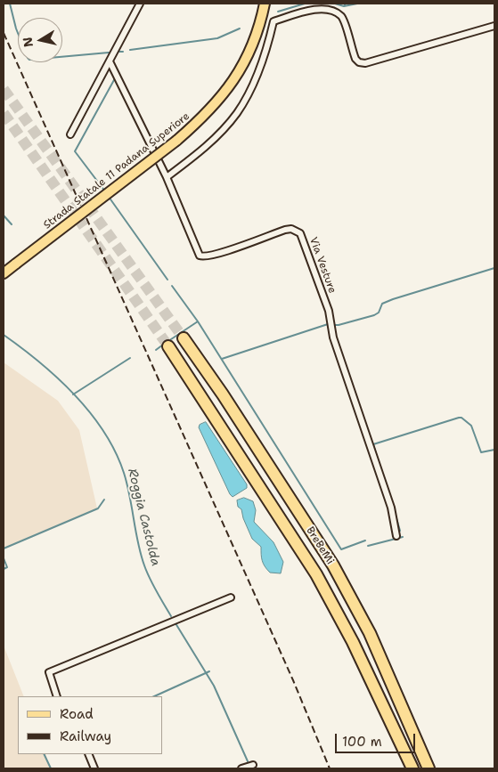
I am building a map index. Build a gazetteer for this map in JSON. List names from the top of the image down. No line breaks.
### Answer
{"streets":{"highway":["BreBeMi"],"main road":["Strada Statale 11 Padana Superiore"],"street":["Via Vesture"]},"water":["Roggia Castolda"],"legend":["Road","Railway"],"scale_bar":"100 m","north":"left"}
